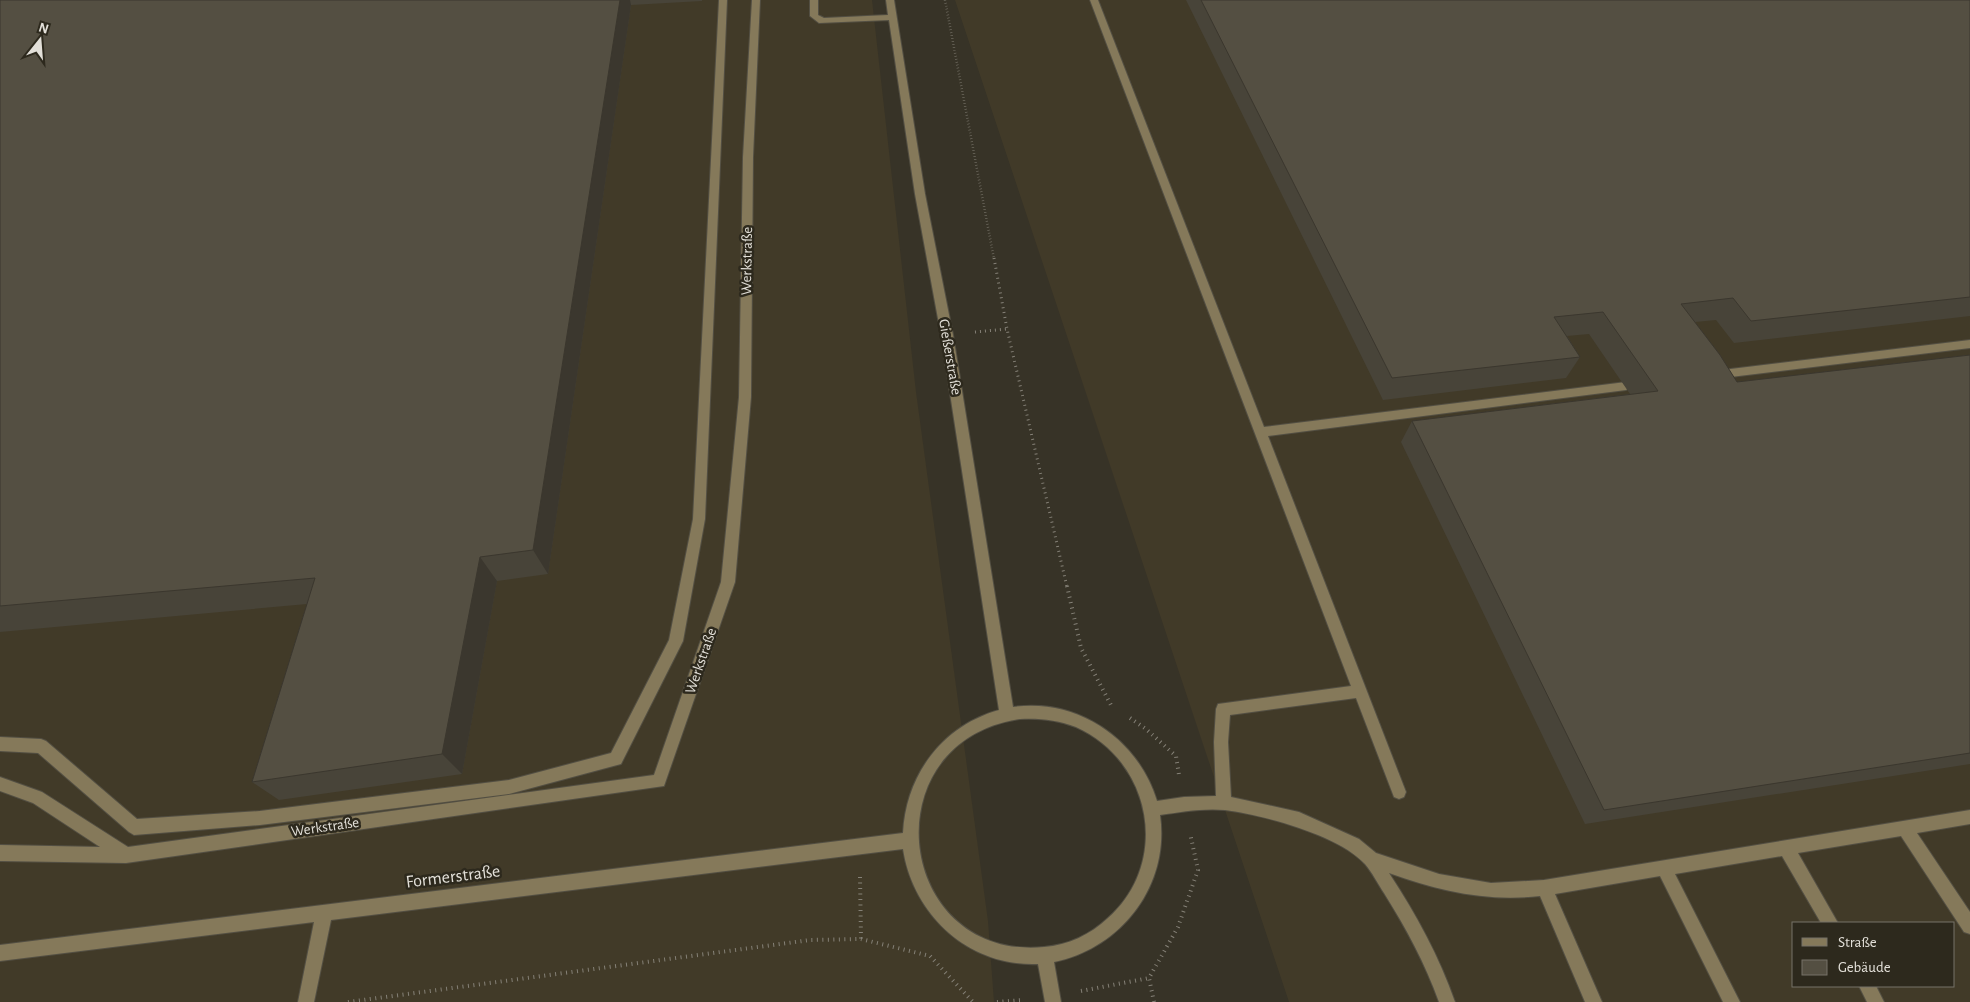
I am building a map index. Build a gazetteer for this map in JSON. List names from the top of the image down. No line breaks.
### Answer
{"streets":{"street":["Werkstraße","Gießerstraße","Formerstraße"]},"legend":["Straße","Gebäude"],"north":"top"}
